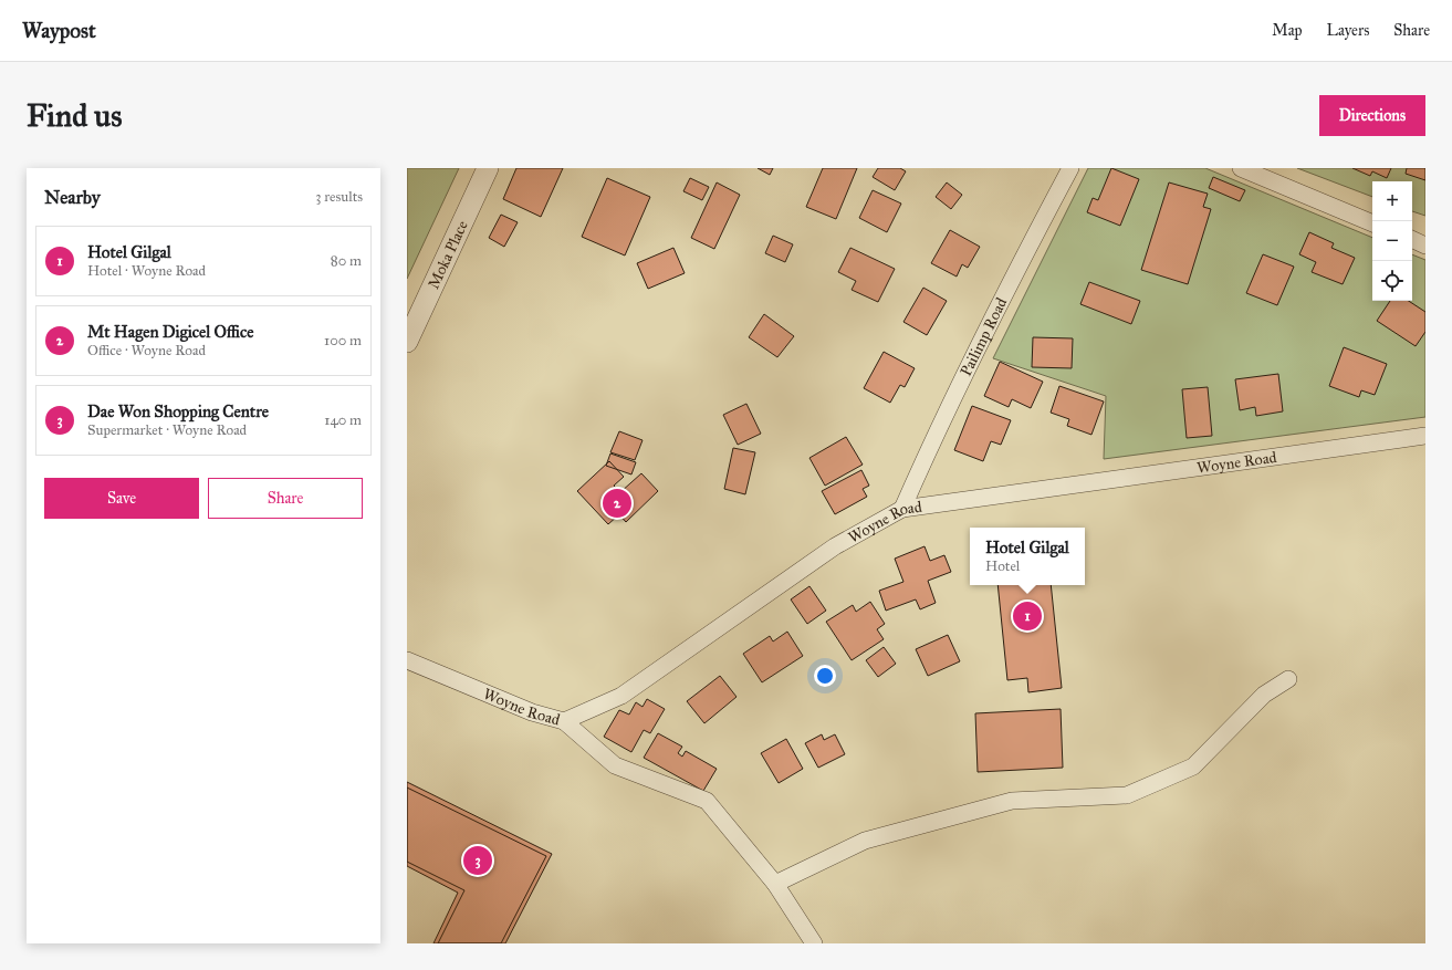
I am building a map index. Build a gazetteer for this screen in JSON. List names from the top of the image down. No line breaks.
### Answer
{"streets":{"street":["Moka Place","Pailimp Road","Woyne Road"]},"crossings":[["Pailimp Road","Woyne Road"]],"page":{"header":"Waypost","nav":["Map","Layers","Share"],"buttons":["Directions",["Save","Share"]],"title":"Find us","heading":["Nearby","3 results"],"map_buttons":["+","−"],"list":[{"mark":"1","name":"Hotel Gilgal","note":"Hotel · Woyne Road","value":"80 m"},{"mark":"2","name":"Mt Hagen Digicel Office","note":"Office · Woyne Road","value":"100 m"},{"mark":"3","name":"Dae Won Shopping Centre","note":"Supermarket · Woyne Road","value":"140 m"}],"pins":["2","1","3"],"popup":["Hotel Gilgal","Hotel"]}}
